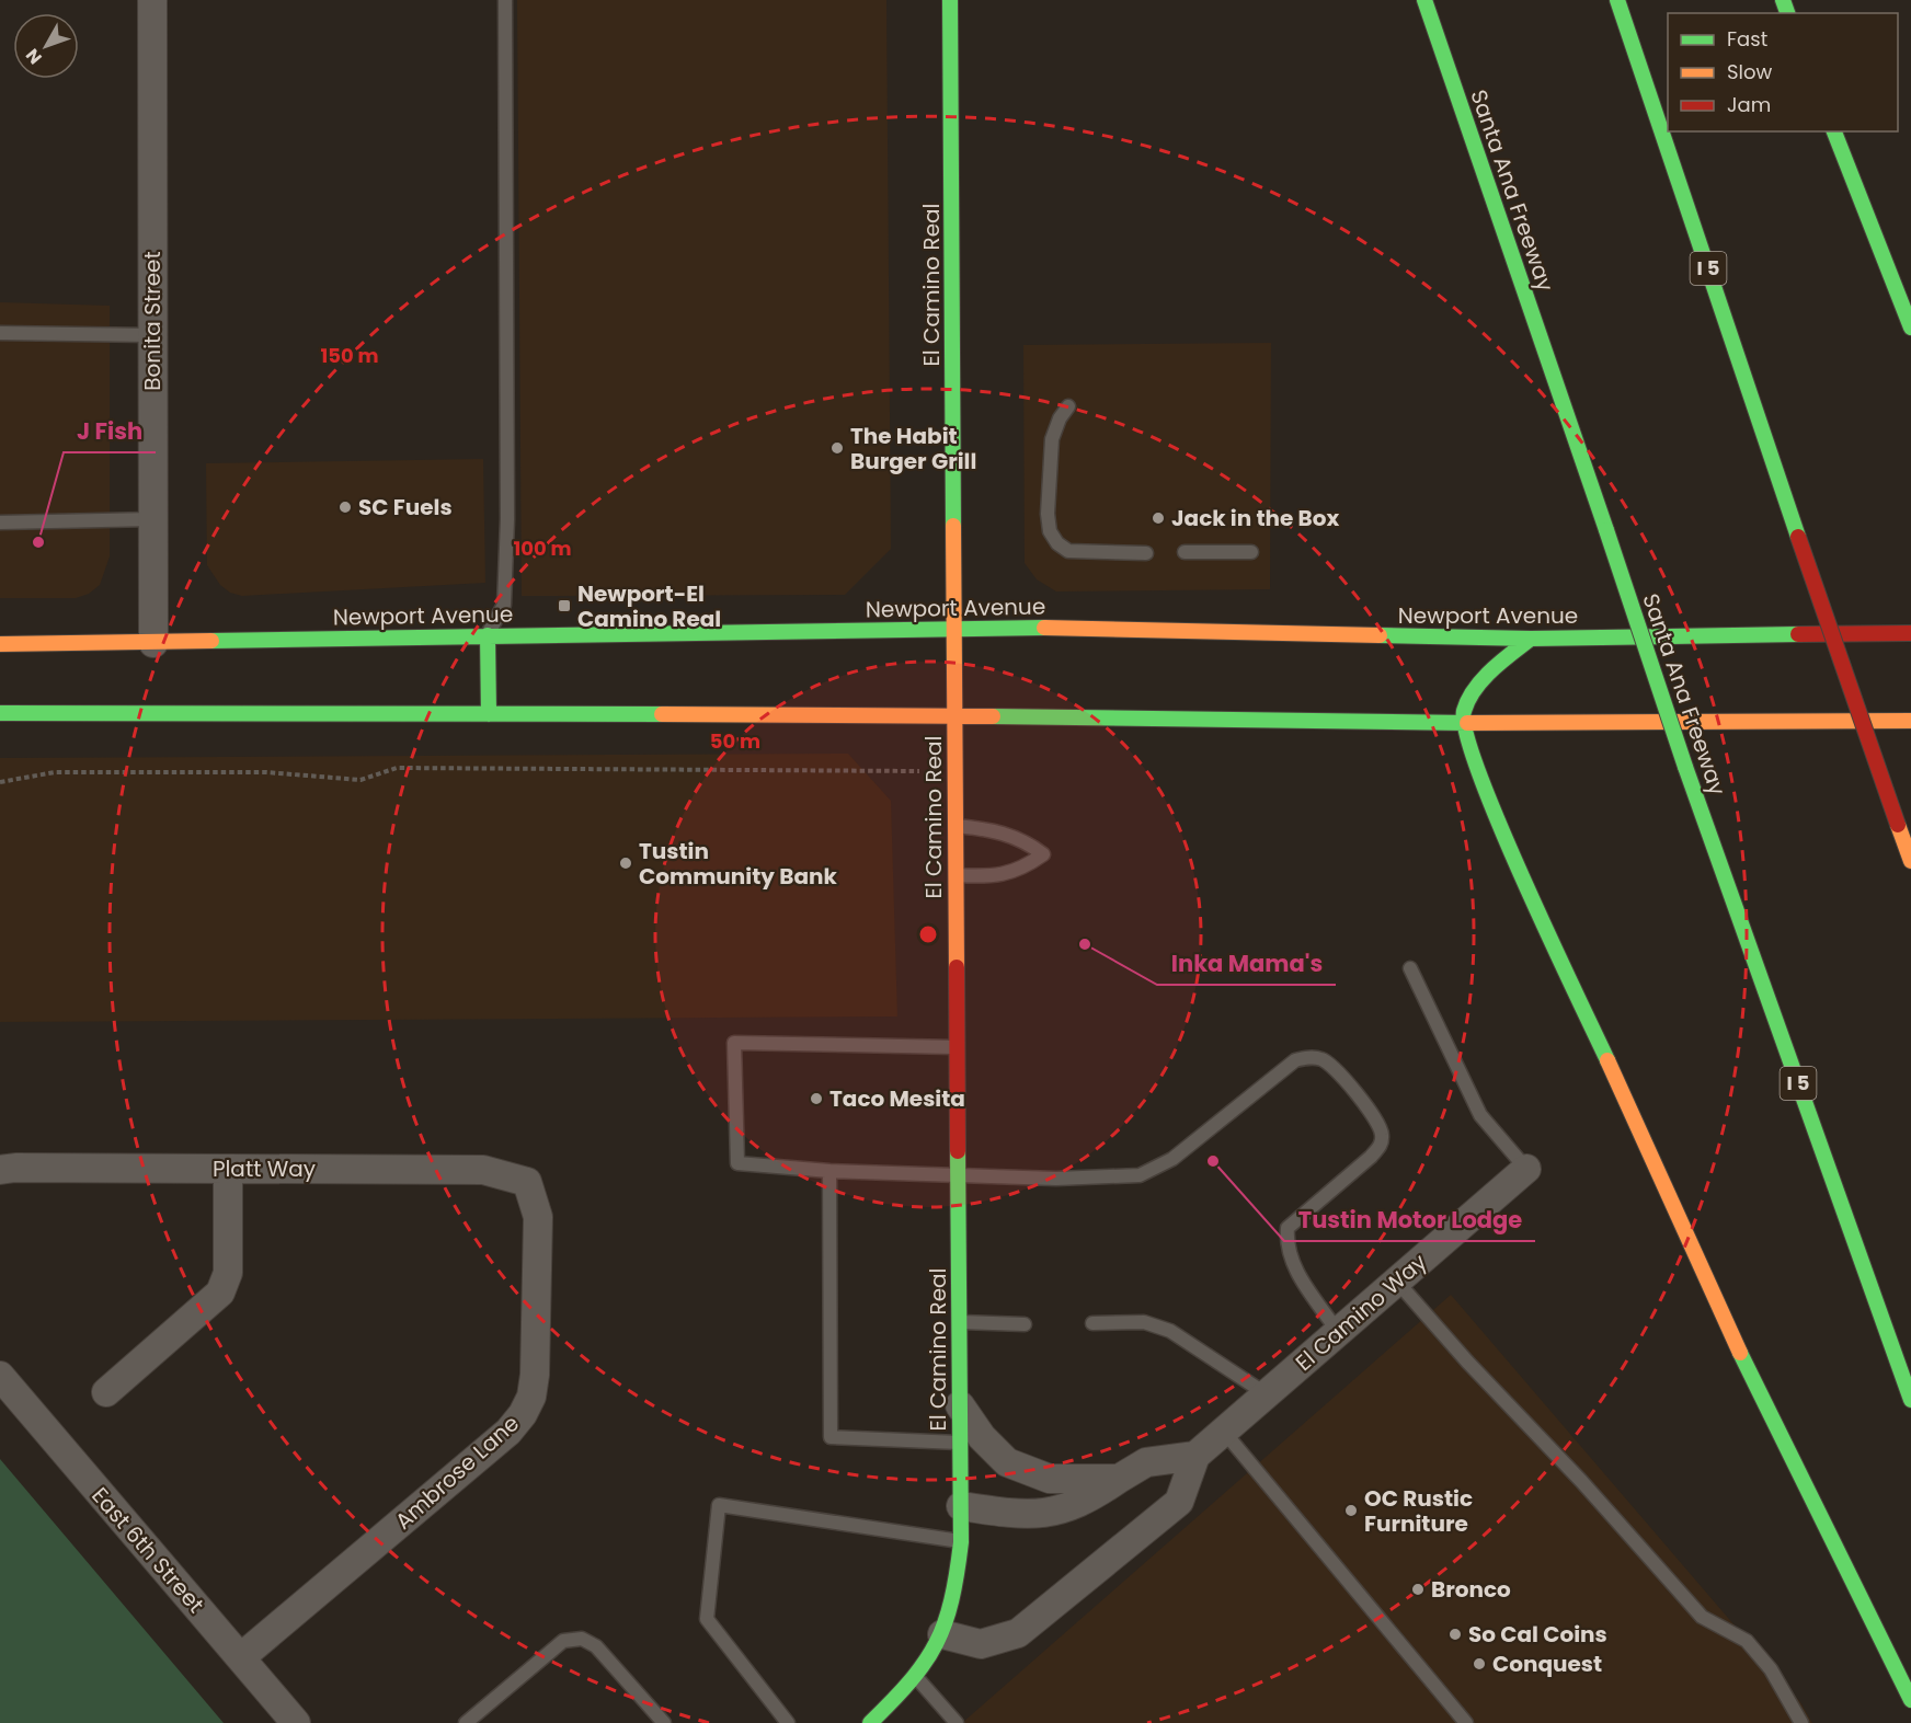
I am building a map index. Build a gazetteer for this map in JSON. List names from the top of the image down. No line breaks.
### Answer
{"streets":{"main road":["Santa Ana Freeway","I 5","El Camino Real","Newport Avenue"],"street":["Bonita Street","Platt Way","El Camino Way","Ambrose Lane","East 6th Street"]},"crossings":[["El Camino Real","Newport Avenue"],["Bonita Street","Newport Avenue"],["Platt Way","Ambrose Lane"],["Ambrose Lane","East 6th Street"]],"places":{"other":["The Habit Burger Grill","SC Fuels","Jack in the Box","J Fish","Tustin Community Bank","Inka Mama's","Taco Mesita","Tustin Motor Lodge","OC Rustic Furniture","Bronco","So Cal Coins","Conquest"],"transit":["Newport-El Camino Real"]},"legend":["Fast","Slow","Jam"],"north":"bottom left","rings":["150 m","100 m","50 m"]}
